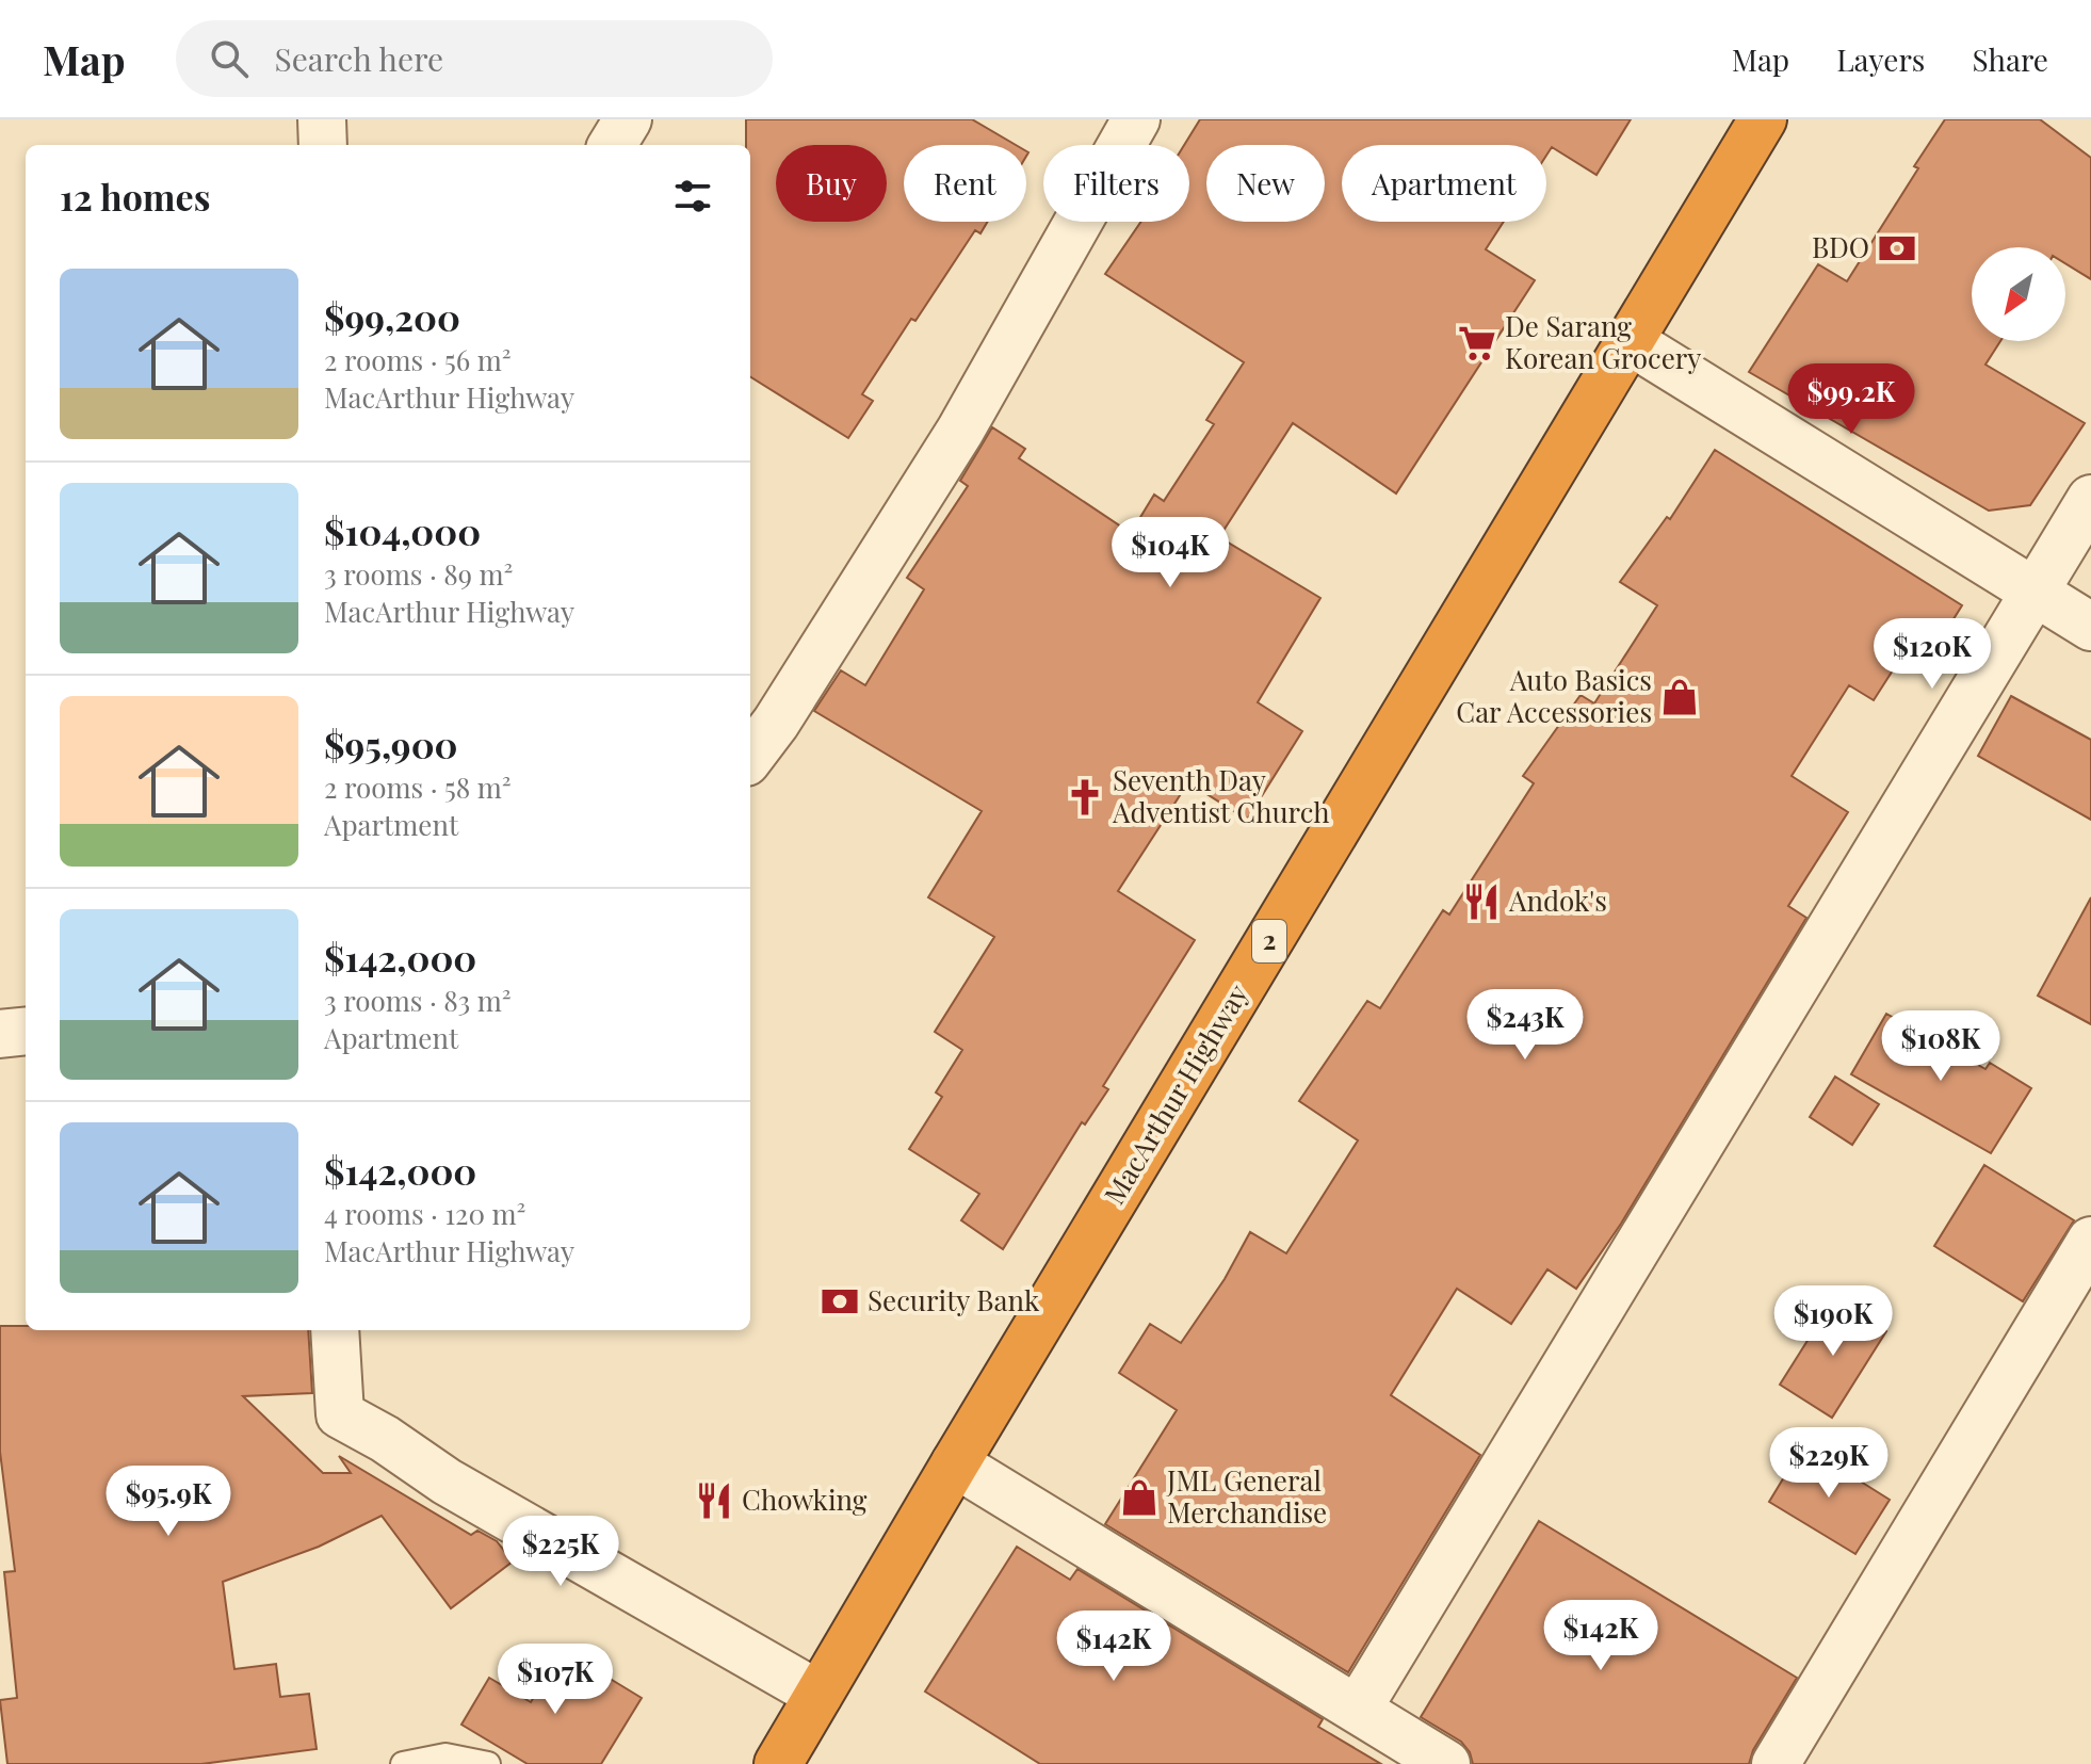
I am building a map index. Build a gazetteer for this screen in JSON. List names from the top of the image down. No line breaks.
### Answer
{"streets":{"highway":["2","MacArthur Highway"]},"places":{"bank":["BDO","Security Bank"],"supermarket":["De Sarang Korean Grocery"],"shop":["Auto Basics Car Accessories","JML General Merchandise"],"church":["Seventh Day Adventist Church"],"restaurant":["Andok's","Chowking"]},"north":"bottom left","page":{"header":"Map","search":"Search here","nav":["Map","Layers","Share"],"chip":["Buy","Rent","Filters","New","Apartment"],"heading":"12 homes","list":[{"name":"$99,200","note":"2 rooms · 56 m² · MacArthur Highway"},{"name":"$104,000","note":"3 rooms · 89 m² · MacArthur Highway"},{"name":"$95,900","note":"2 rooms · 58 m² · Apartment"},{"name":"$142,000","note":"3 rooms · 83 m² · Apartment"},{"name":"$142,000","note":"4 rooms · 120 m² · MacArthur Highway"}],"price":["$99.2K","$104K","$120K","$243K","$108K","$190K","$229K","$95.9K","$225K","$142K","$142K","$107K"]}}
